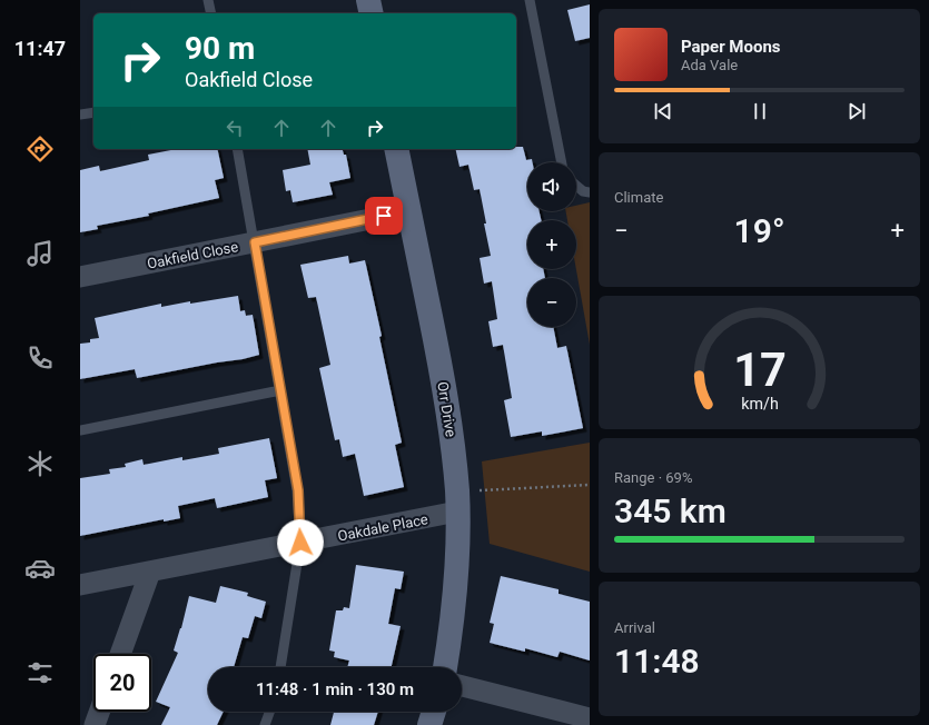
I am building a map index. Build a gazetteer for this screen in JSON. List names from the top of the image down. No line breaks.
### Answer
{"streets":{"street":["Oakfield Close","Orr Drive","Oakdale Place"]},"crossings":[["Oakfield Close","Orr Drive"],["Orr Drive","Oakdale Place"]],"page":{"tabs":"11:47","turn":["90 m","Oakfield Close"],"song":["Paper Moons","Ada Vale"],"tile":["Climate",["Range · 69%","345 km"],["Arrival","11:48"]],"map_buttons":["+","−"],"heat":["−","19°","+"],"limit":"20","trip":"11:48 · 1 min · 130 m","gauge":["17","km/h"]}}
